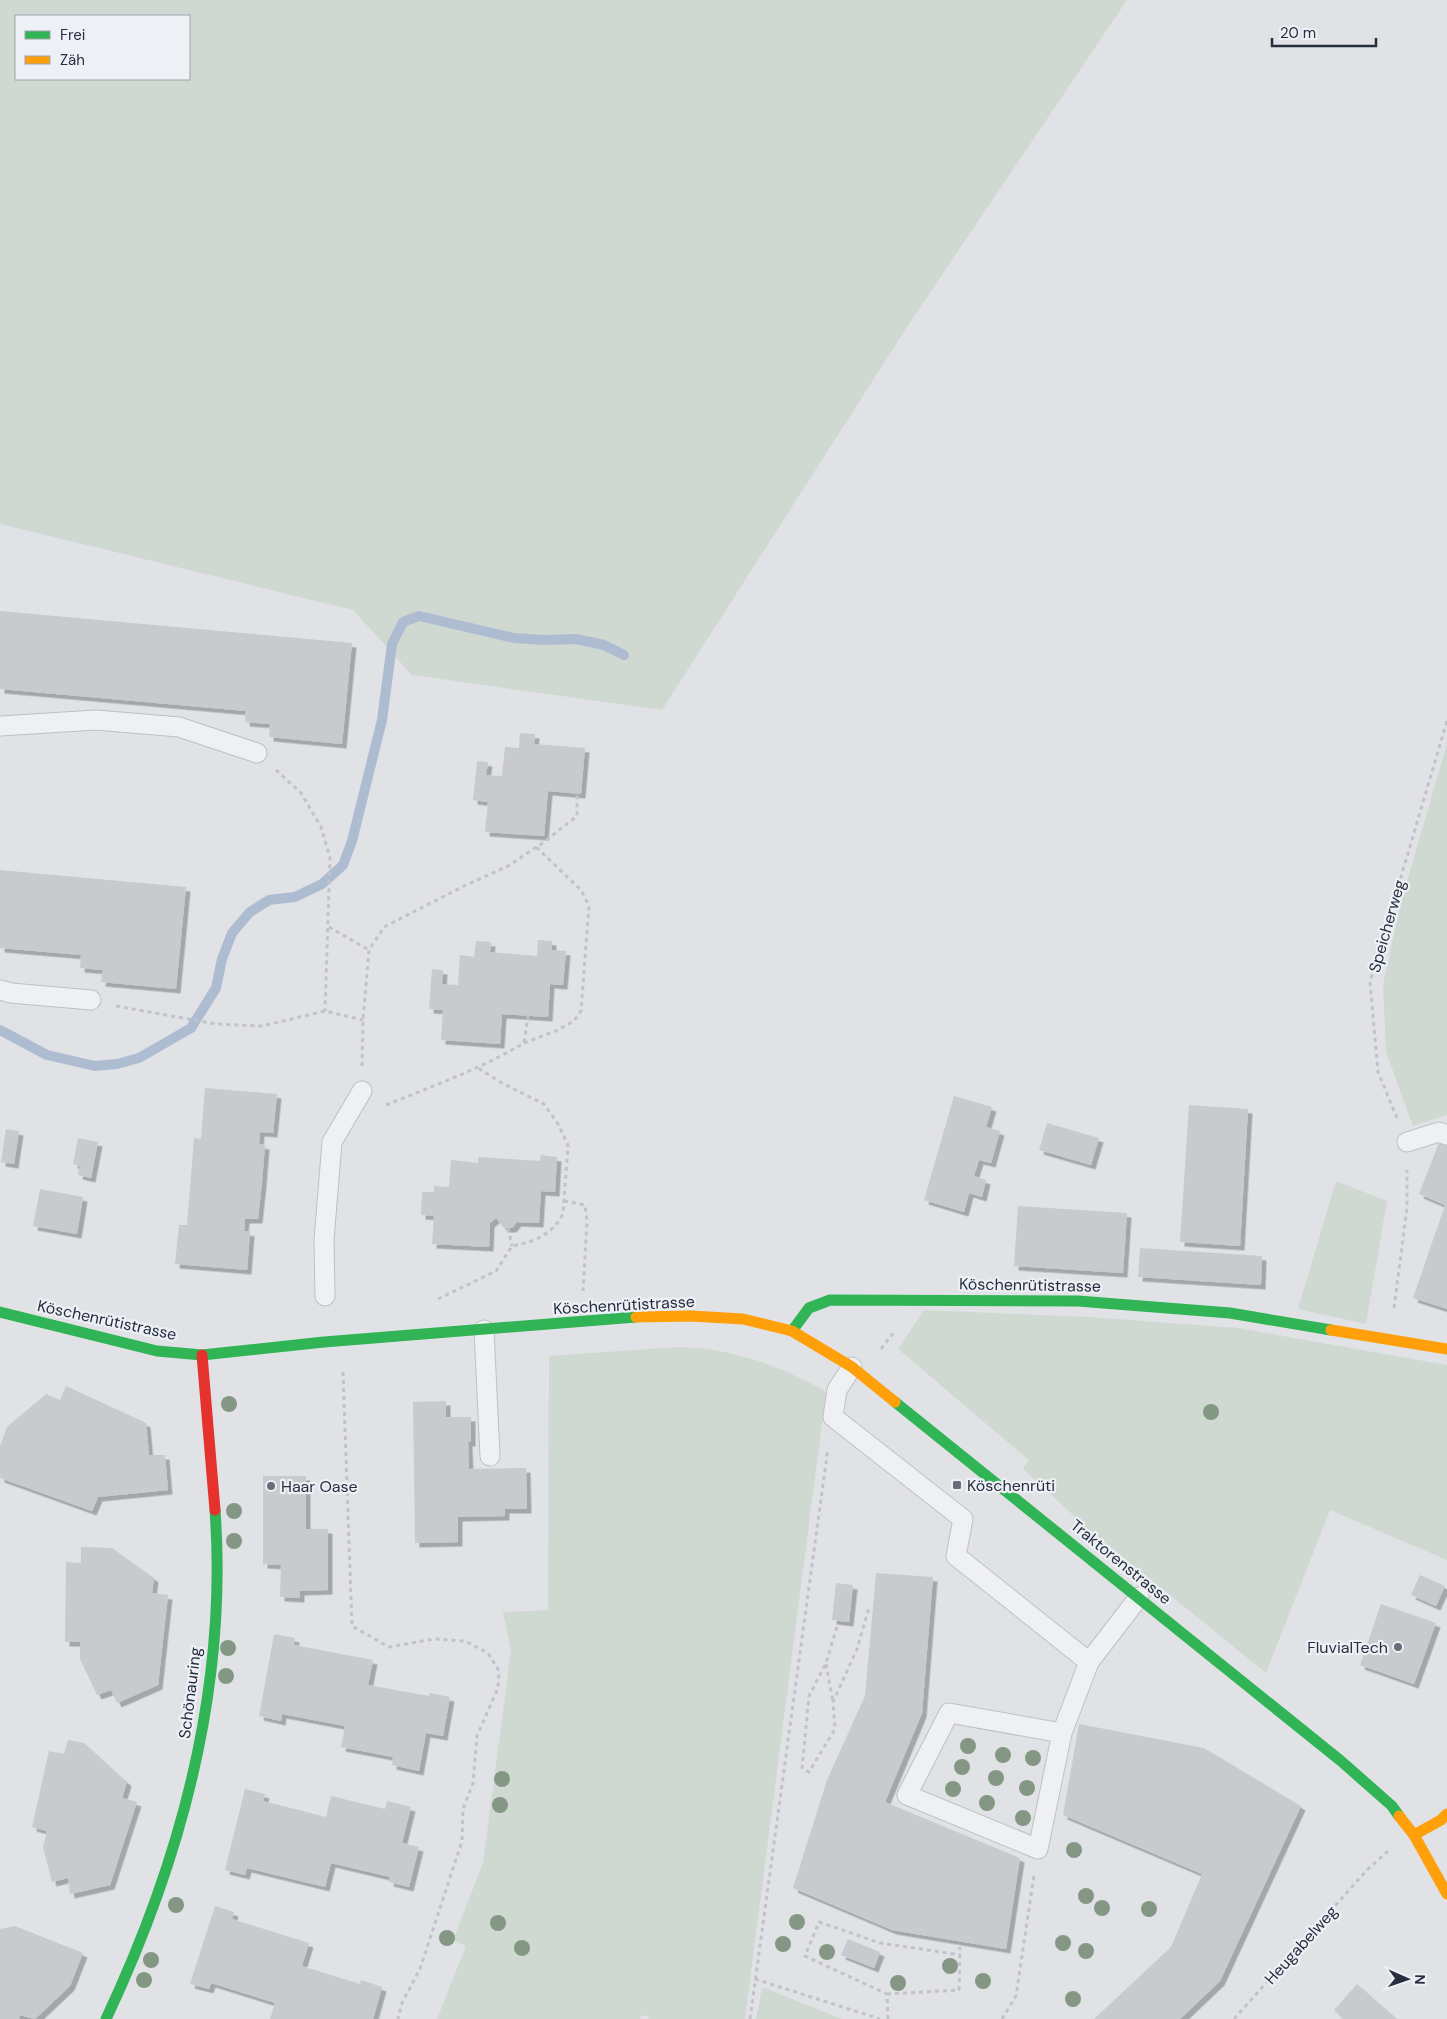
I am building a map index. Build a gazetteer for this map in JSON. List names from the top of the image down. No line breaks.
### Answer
{"streets":{"street":["Köschenrütistrasse","Traktorenstrasse","Schönauring"],"path":["Speicherweg","Heugabelweg"]},"crossings":[["Speicherweg","Köschenrütistrasse"],["Köschenrütistrasse","Traktorenstrasse"],["Köschenrütistrasse","Schönauring"]],"places":{"transit":["Köschenrüti"],"other":["Haar Oase","FluvialTech"]},"legend":["Frei","Zäh"],"scale_bar":"20 m","north":"right"}
